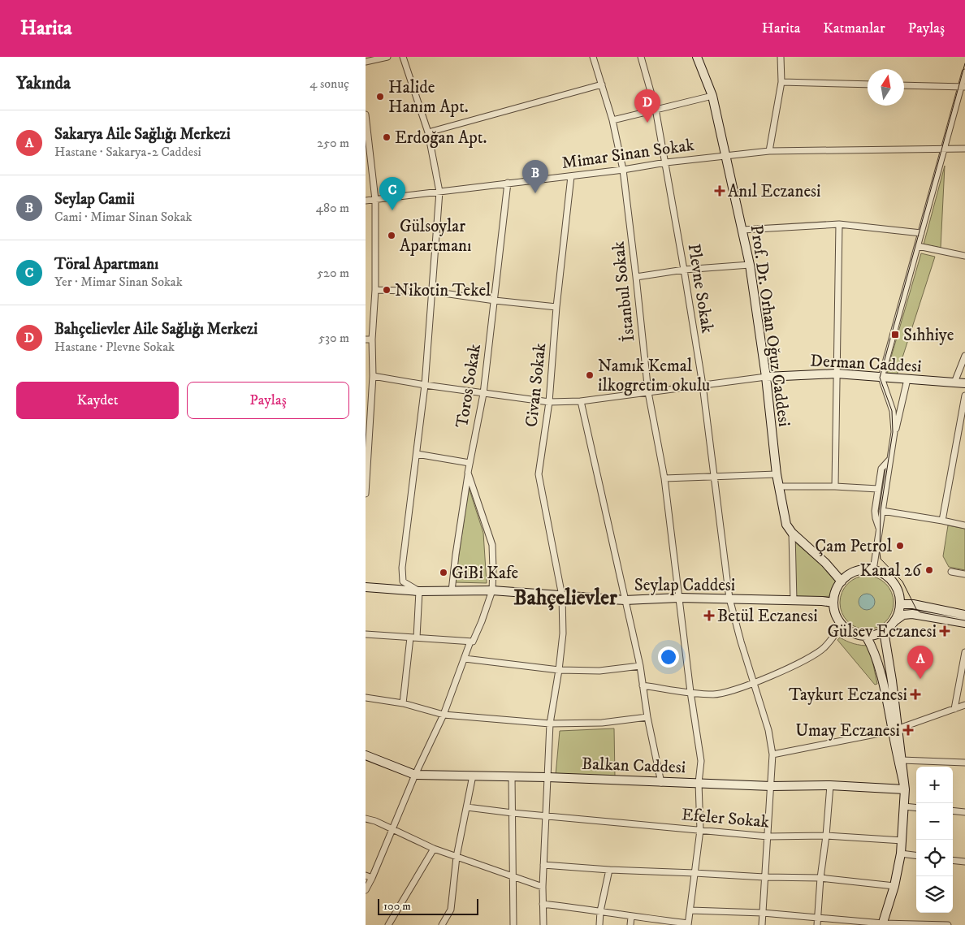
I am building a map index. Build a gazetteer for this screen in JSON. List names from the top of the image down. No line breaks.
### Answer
{"streets":{"main road":["Prof. Dr. Orhan Oğuz Caddesi","Derman Caddesi","Seylap Caddesi","Balkan Caddesi"],"street":["Mimar Sinan Sokak","Plevne Sokak","İstanbul Sokak","Civan Sokak","Toros Sokak","Efeler Sokak"]},"crossings":[["Mimar Sinan Sokak","Plevne Sokak"],["Mimar Sinan Sokak","İstanbul Sokak"],["Mimar Sinan Sokak","Prof. Dr. Orhan Oğuz Caddesi"],["Mimar Sinan Sokak","Civan Sokak"],["Mimar Sinan Sokak","Toros Sokak"],["Plevne Sokak","Seylap Caddesi"],["Plevne Sokak","Balkan Caddesi"],["Plevne Sokak","Efeler Sokak"],["İstanbul Sokak","Seylap Caddesi"],["İstanbul Sokak","Balkan Caddesi"],["İstanbul Sokak","Efeler Sokak"],["Prof. Dr. Orhan Oğuz Caddesi","Derman Caddesi"],["Prof. Dr. Orhan Oğuz Caddesi","Seylap Caddesi"],["Civan Sokak","Seylap Caddesi"],["Civan Sokak","Balkan Caddesi"],["Civan Sokak","Efeler Sokak"],["Toros Sokak","Seylap Caddesi"],["Toros Sokak","Balkan Caddesi"]],"districts":["Bahçelievler"],"places":{"other":["Halide Hanım Apt.","Erdoğan Apt.","Gülsoylar Apartmanı","Nikotin Tekel","Namık Kemal ilkogretim okulu","Çam Petrol","Kanal 26","GiBi Kafe"],"health":["Anıl Eczanesi","Betül Eczanesi","Gülsev Eczanesi","Taykurt Eczanesi","Umay Eczanesi"],"transit":["Sıhhiye"]},"scale_bar":"100 m","north":"top","page":{"header":"Harita","nav":["Harita","Katmanlar","Paylaş"],"heading":["Yakında","4 sonuç"],"pins":["D","B","C","A"],"list":[{"mark":"A","name":"Sakarya Aile Sağlığı Merkezi","note":"Hastane · Sakarya-2 Caddesi","value":"250 m"},{"mark":"B","name":"Seylap Camii","note":"Cami · Mimar Sinan Sokak","value":"480 m"},{"mark":"C","name":"Töral Apartmanı","note":"Yer · Mimar Sinan Sokak","value":"520 m"},{"mark":"D","name":"Bahçelievler Aile Sağlığı Merkezi","note":"Hastane · Plevne Sokak","value":"530 m"}],"buttons":["Kaydet","Paylaş"],"map_buttons":["+","−"],"scale":"100 m"}}
